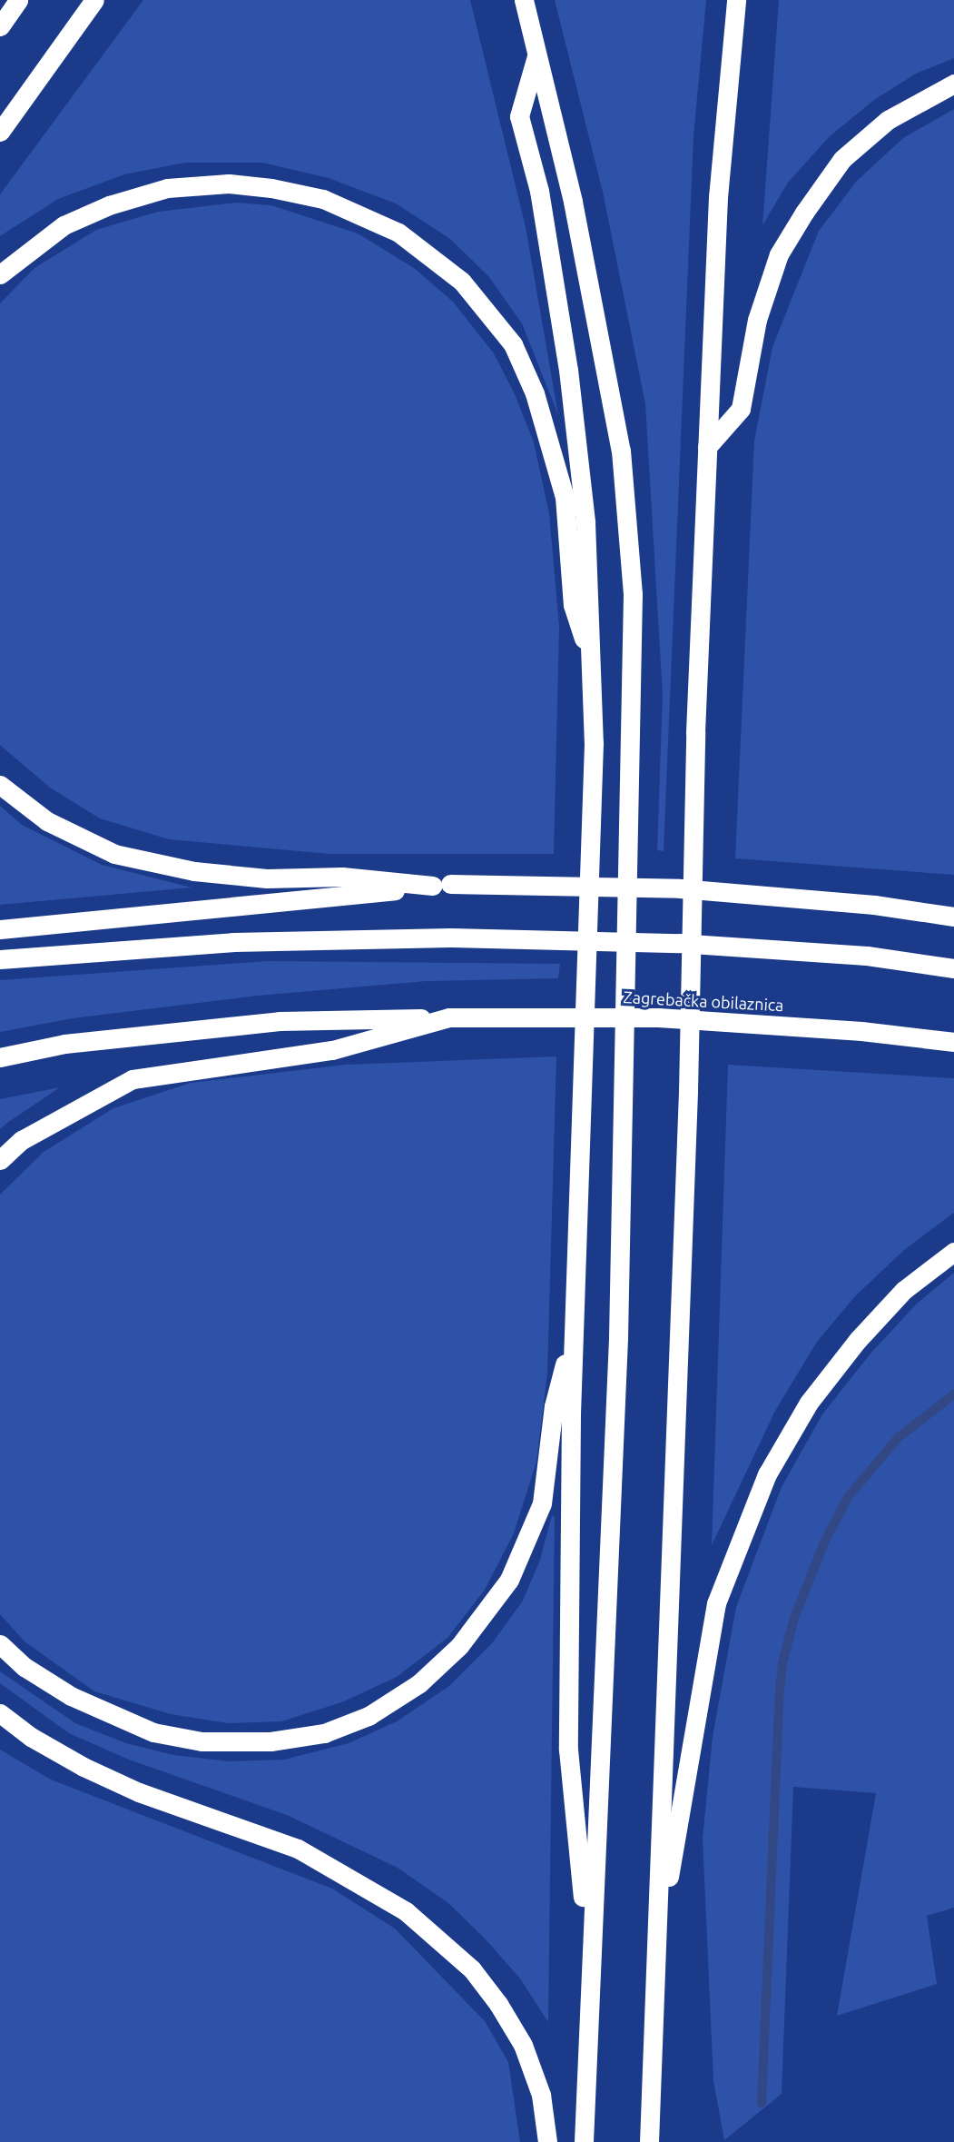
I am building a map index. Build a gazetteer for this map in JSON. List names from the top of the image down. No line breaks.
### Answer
{"streets":{"highway":["Zagrebačka obilaznica"]}}
